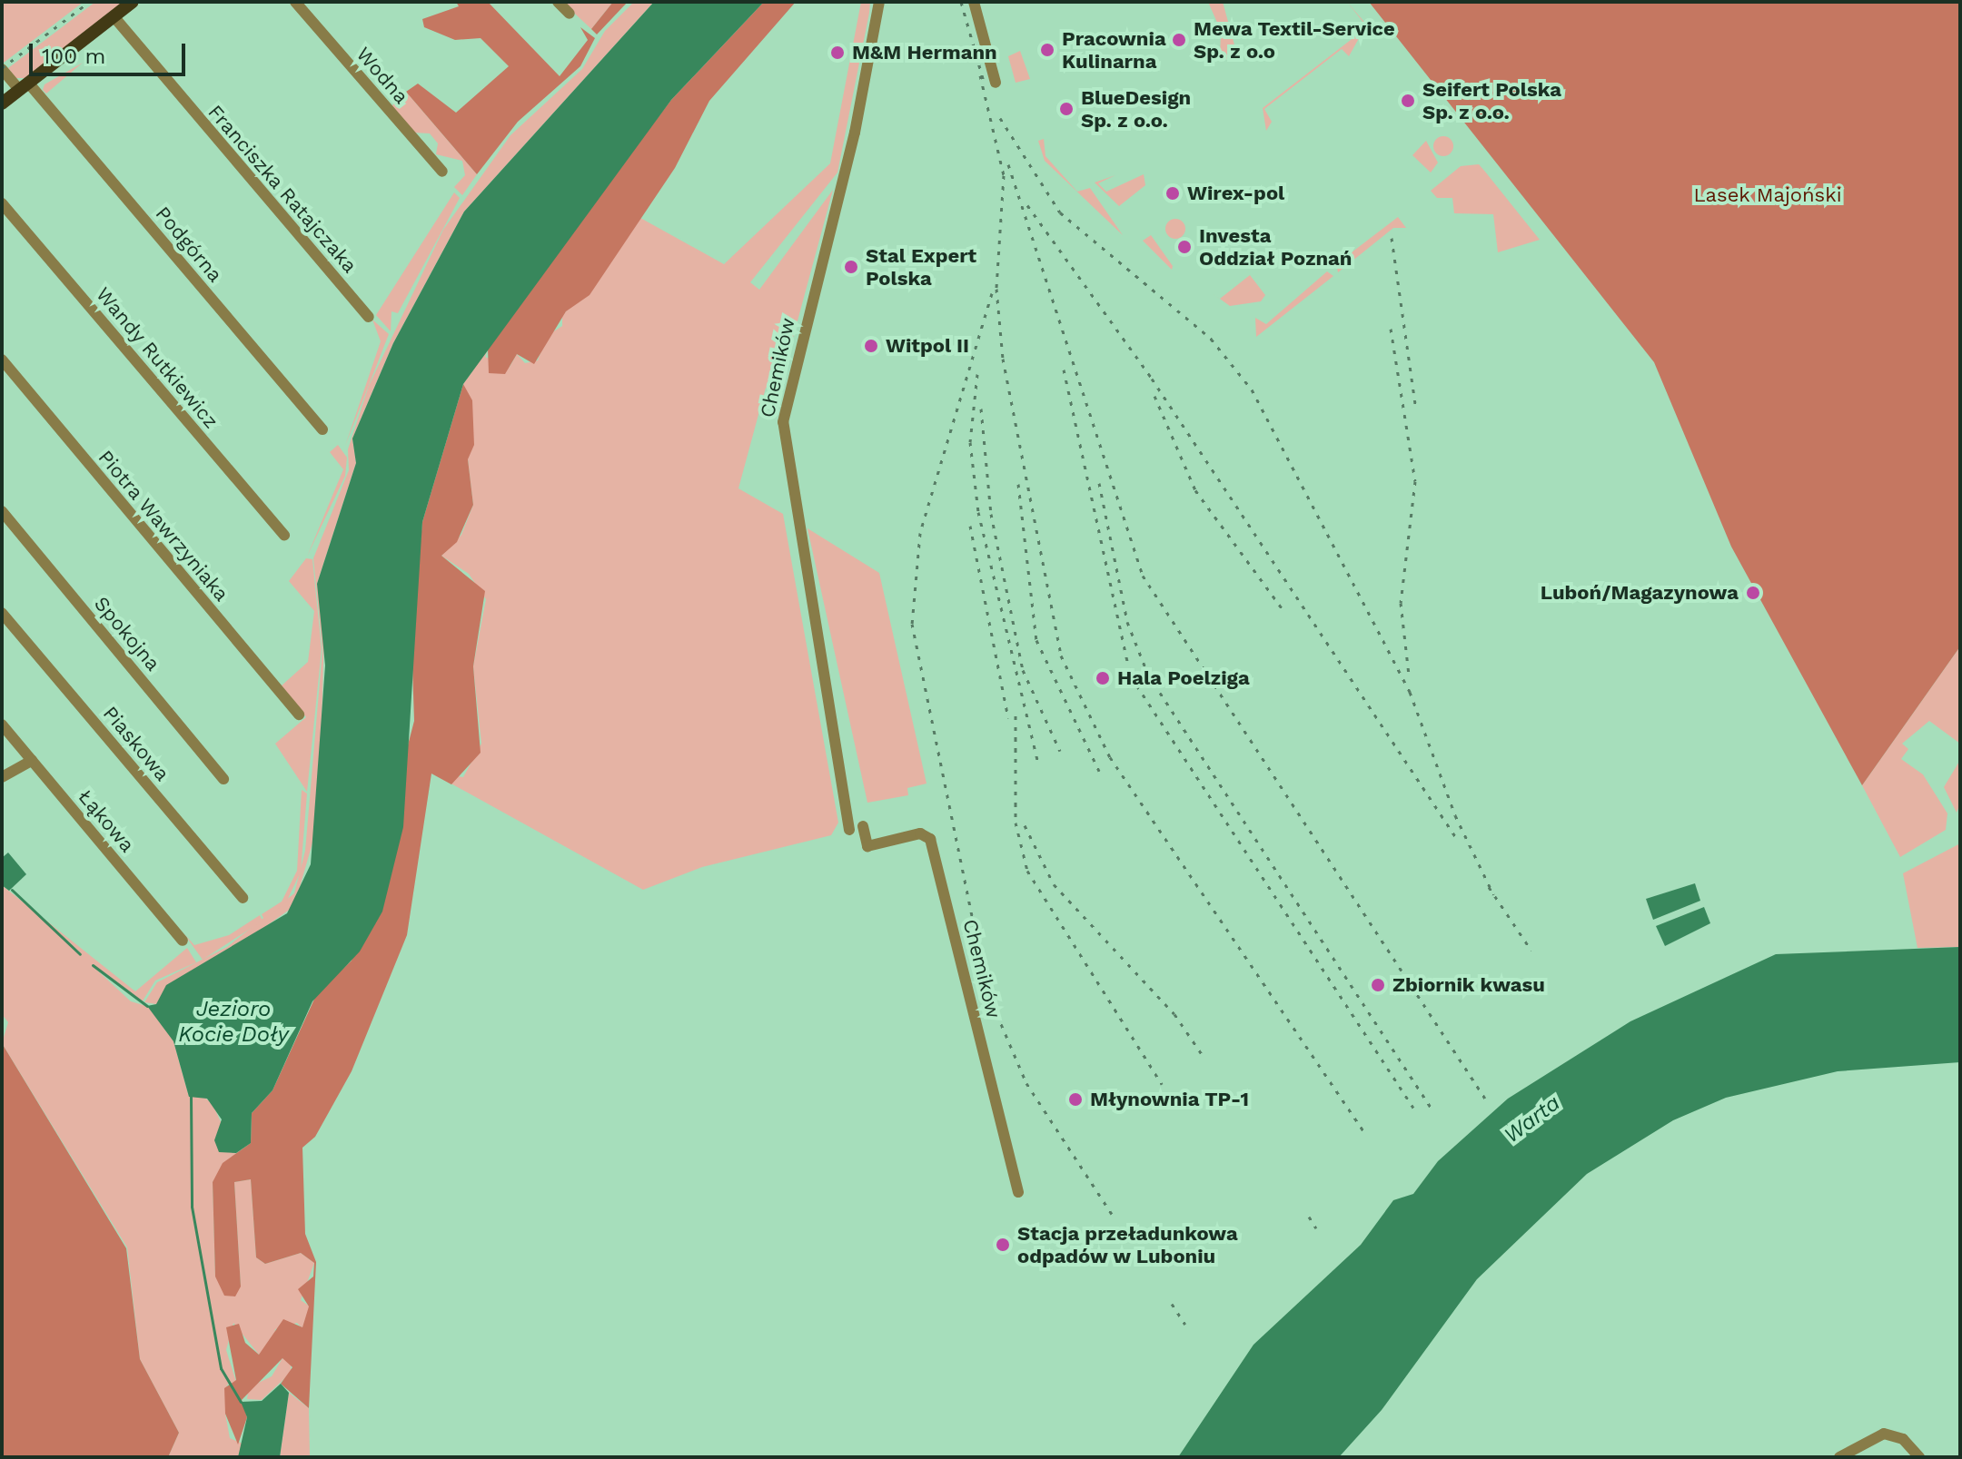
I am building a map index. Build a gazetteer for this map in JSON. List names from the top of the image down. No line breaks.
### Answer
{"streets":{"street":["Wodna","Franciszka Ratajczaka","Podgórna","Wandy Rutkiewicz","Chemików","Piotra Wawrzyniaka","Spokojna","Piaskowa","Łąkowa"]},"water":["Jezioro Kocie Doły","Warta"],"parks":["Lasek Majoński"],"places":["Mewa Textil-Service Sp. z o.o","Pracownia Kulinarna","M&M Hermann","Seifert Polska Sp. z o.o.","BlueDesign Sp. z o.o.","Wirex-pol","Investa Oddział Poznań","Stal Expert Polska","Witpol II","Luboń/Magazynowa","Hala Poelziga","Zbiornik kwasu","Młynownia TP-1","Stacja przeładunkowa odpadów w Luboniu"],"scale_bar":"100 m"}
